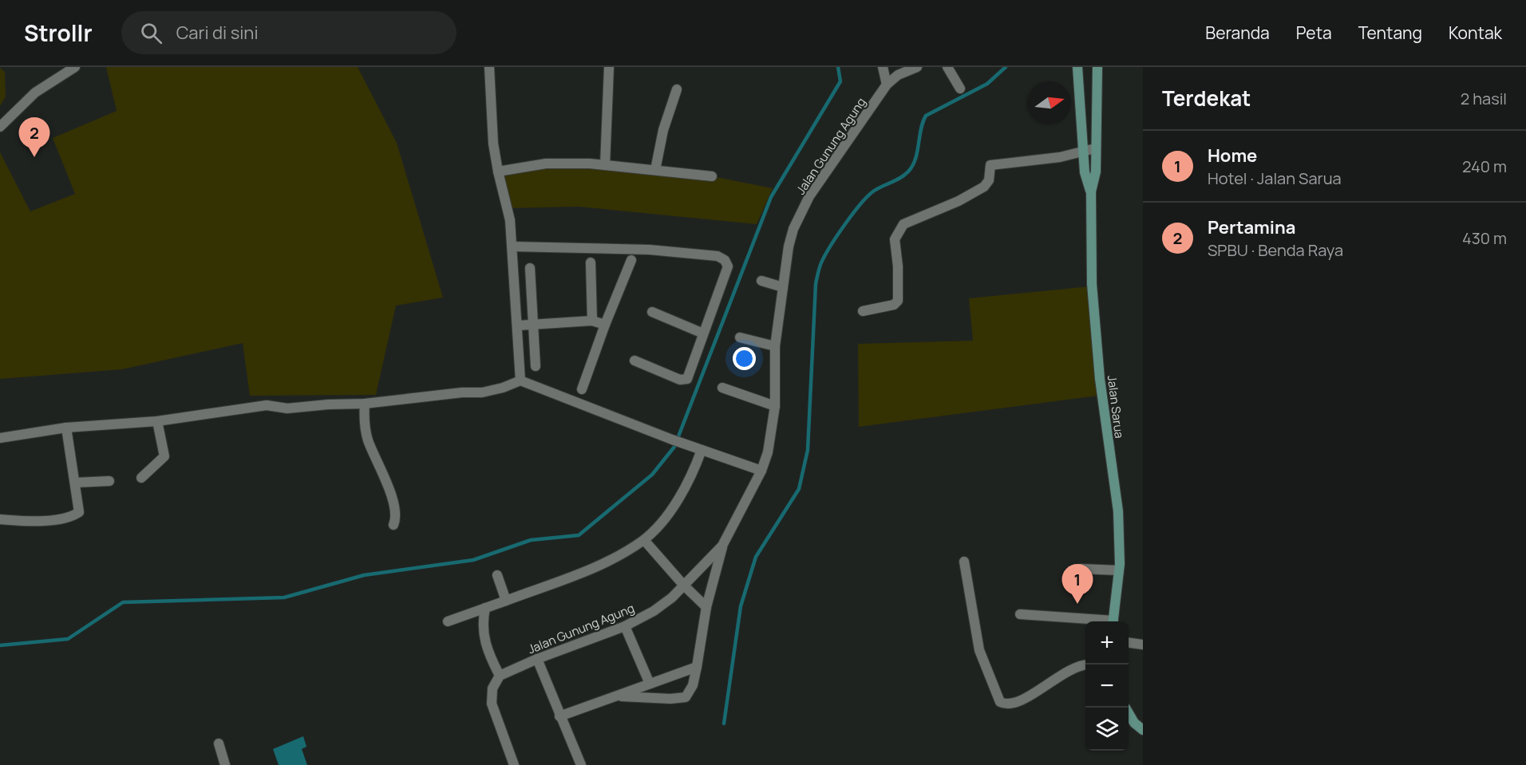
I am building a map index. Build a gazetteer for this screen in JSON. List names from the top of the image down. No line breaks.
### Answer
{"streets":{"main road":["Jalan Sarua"],"street":["Jalan Gunung Agung"]},"north":"right","page":{"header":"Strollr","search":"Cari di sini","nav":["Beranda","Peta","Tentang","Kontak"],"heading":["Terdekat","2 hasil"],"pins":["2","1"],"list":[{"mark":"1","name":"Home","note":"Hotel · Jalan Sarua","value":"240 m"},{"mark":"2","name":"Pertamina","note":"SPBU · Benda Raya","value":"430 m"}],"map_buttons":["+","−"]}}
